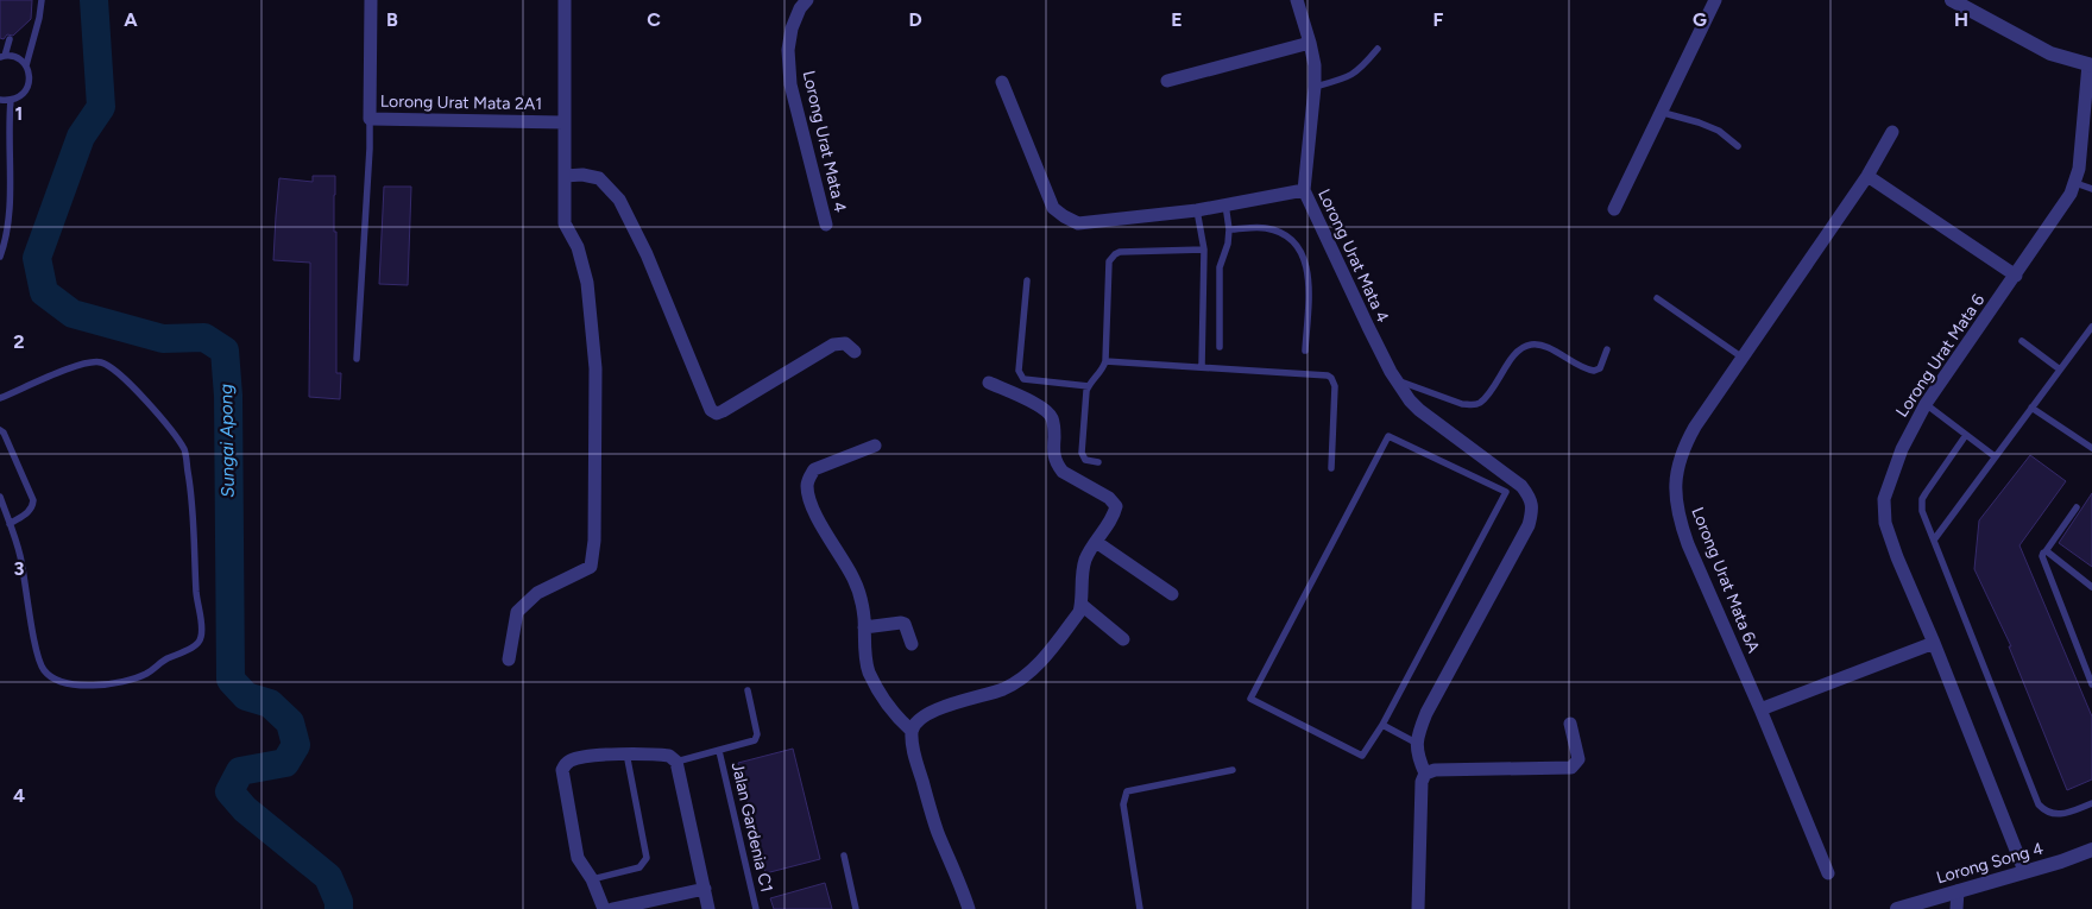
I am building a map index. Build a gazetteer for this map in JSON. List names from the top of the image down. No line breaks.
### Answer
{"streets":{"street":["Lorong Urat Mata 2A1","Lorong Urat Mata 4","Lorong Urat Mata 6","Lorong Urat Mata 6A","Lorong Song 4"],"lane":["Jalan Gardenia C1"]},"crossings":[["Lorong Urat Mata 6","Lorong Song 4"]],"water":["Sungai Apong"],"grid":{"columns":["A","B","C","D","E","F","G","H"],"rows":["1","2","3","4"]}}
